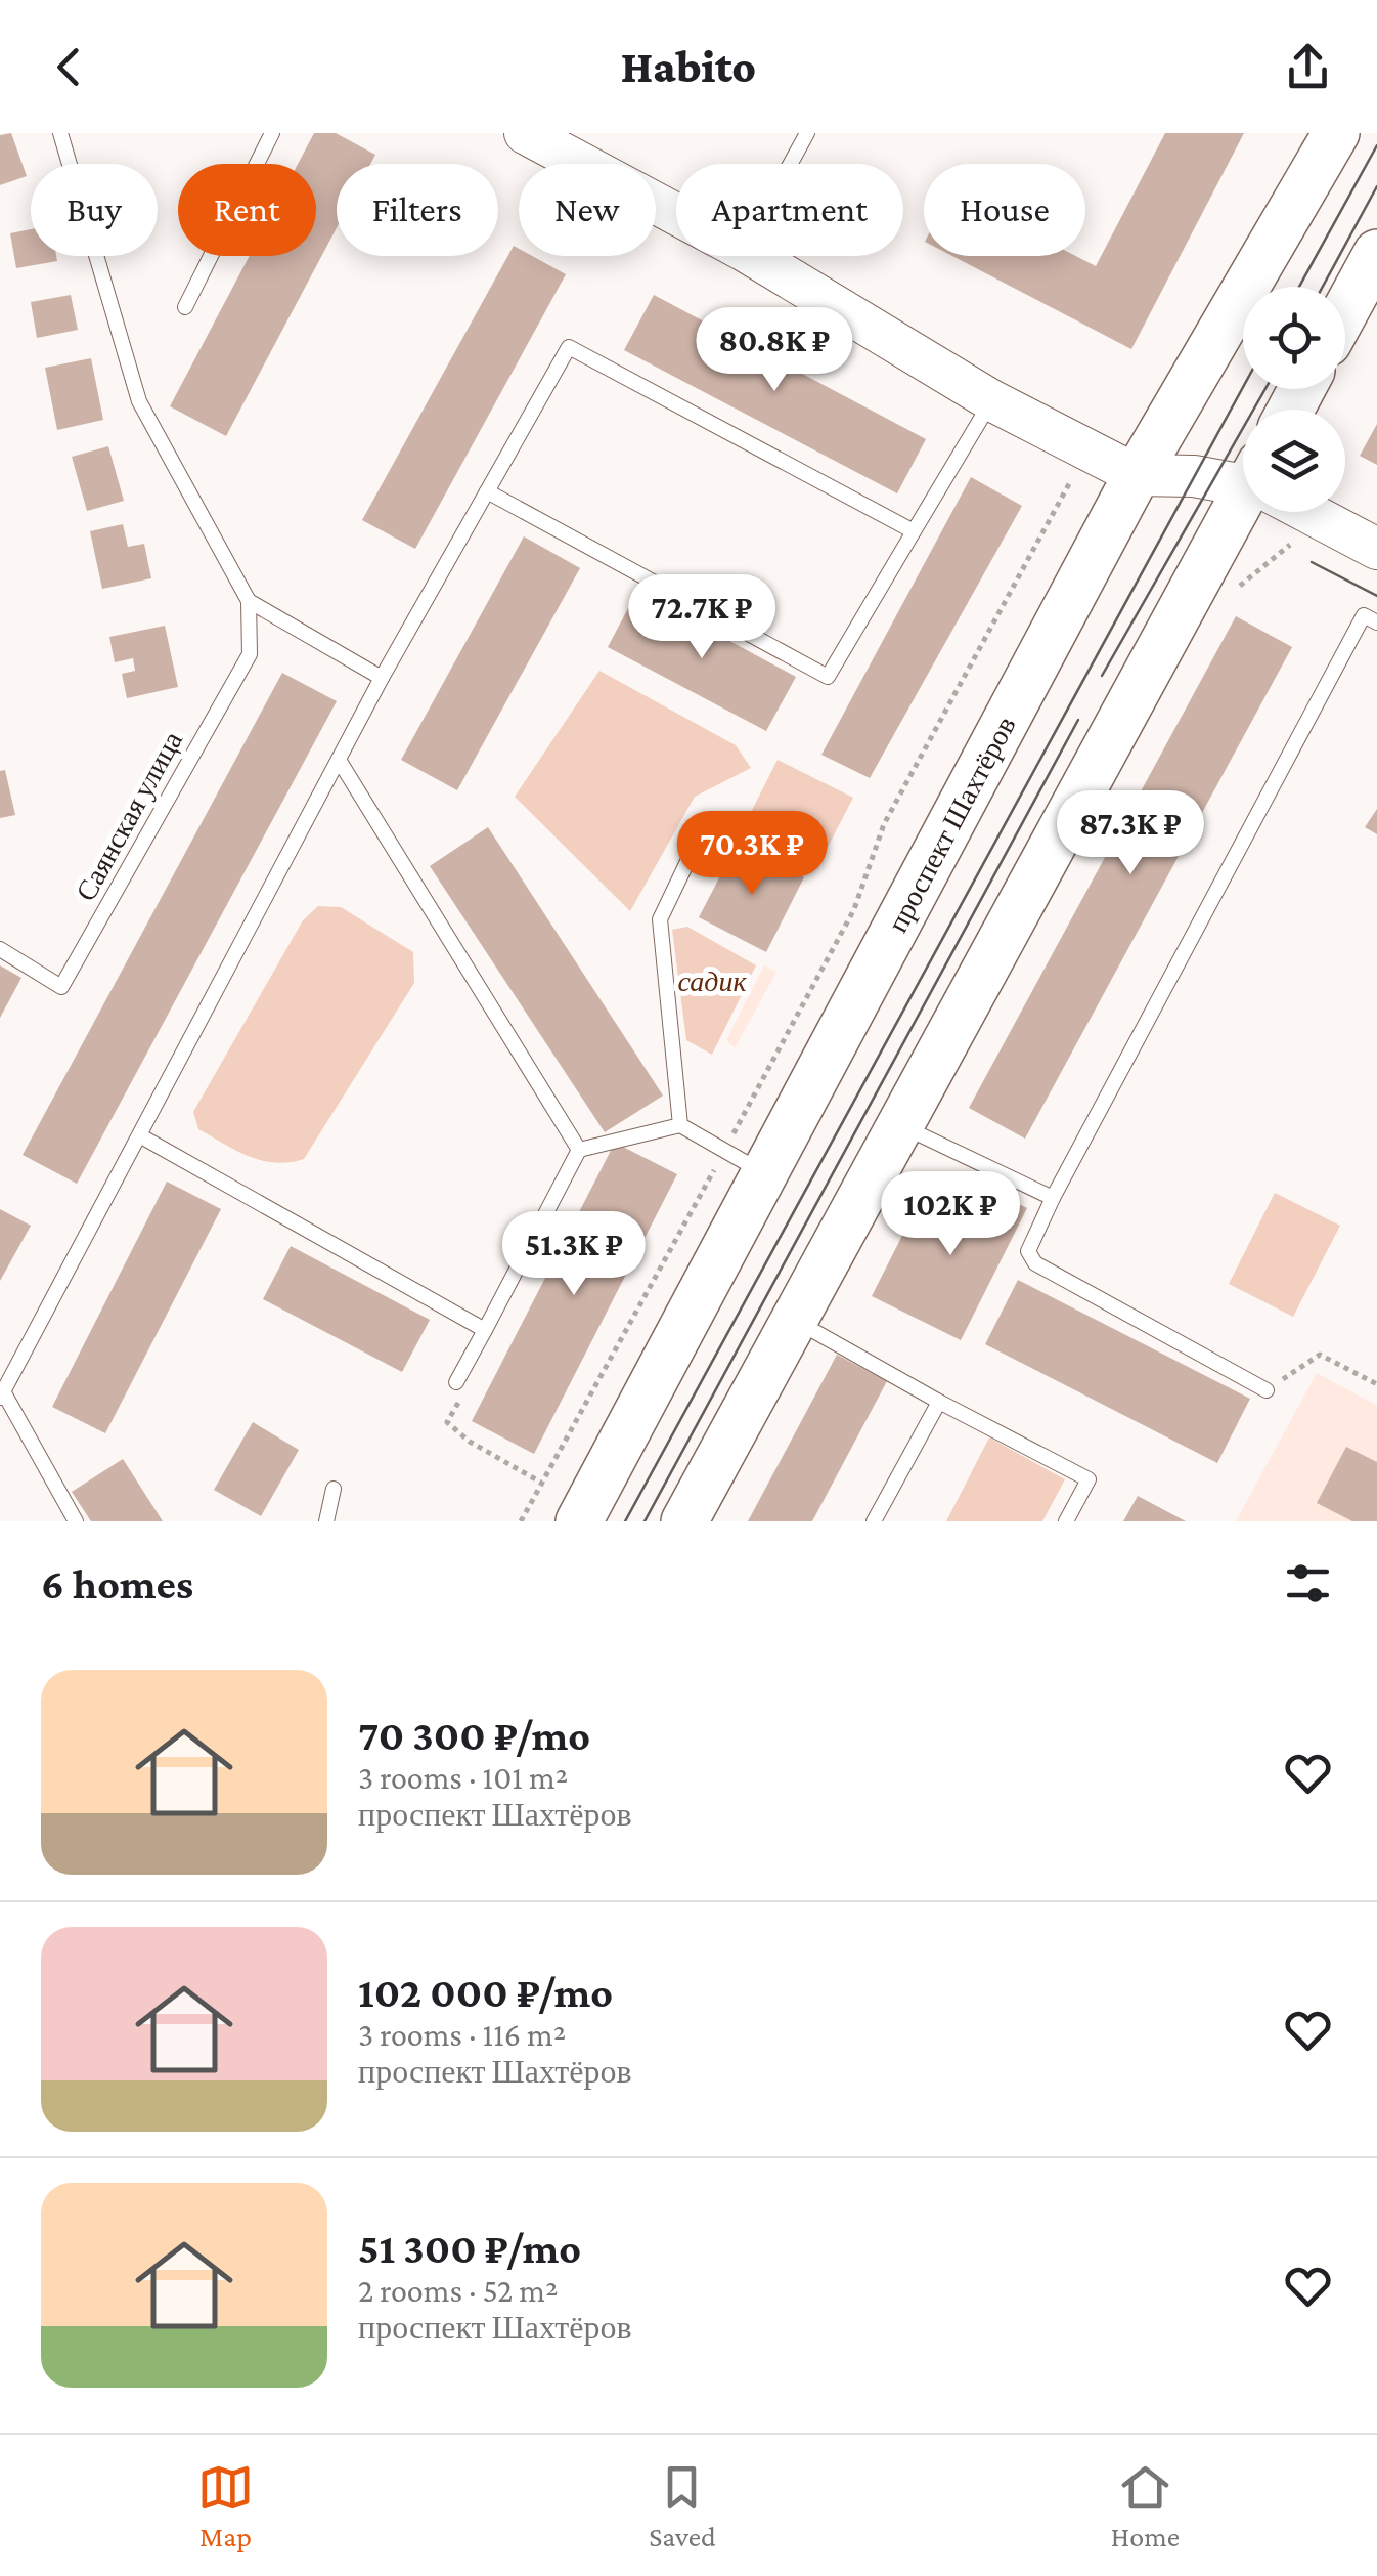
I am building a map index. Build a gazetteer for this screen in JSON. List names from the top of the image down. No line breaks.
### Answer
{"streets":{"main road":["проспект Шахтёров"],"lane":["Саянская улица"]},"parks":["садик"],"page":{"header":"Habito","chip":["Buy","Rent","Filters","New","Apartment","House"],"price":["80.8K ₽","72.7K ₽","87.3K ₽","70.3K ₽","102K ₽","51.3K ₽"],"heading":"6 homes","list":[{"name":"70 300 ₽/mo","note":"3 rooms · 101 m² · проспект Шахтёров"},{"name":"102 000 ₽/mo","note":"3 rooms · 116 m² · проспект Шахтёров"},{"name":"51 300 ₽/mo","note":"2 rooms · 52 m² · проспект Шахтёров"}],"tabs":["Map","Saved","Home"]}}
